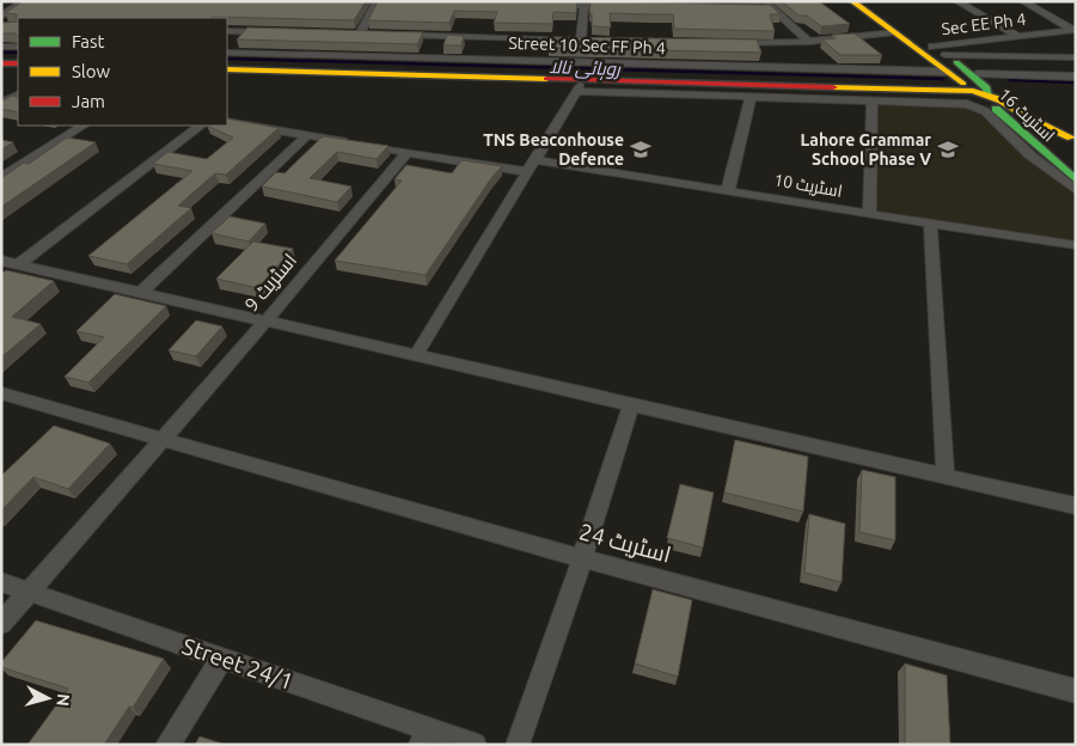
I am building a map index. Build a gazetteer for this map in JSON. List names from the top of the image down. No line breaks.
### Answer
{"streets":{"main road":["اسٹریٹ 16"],"street":["Sec EE Ph 4","Street 10 Sec FF Ph 4","اسٹریٹ 10","اسٹریٹ 9","اسٹریٹ 24","Street 24/1"]},"crossings":[["اسٹریٹ 9","اسٹریٹ 24"],["اسٹریٹ 9","Street 24/1"]],"water":["روہائی نالا"],"places":{"school or university":["TNS Beaconhouse Defence","Lahore Grammar School Phase V"]},"legend":["Fast","Slow","Jam"],"north":"right"}
